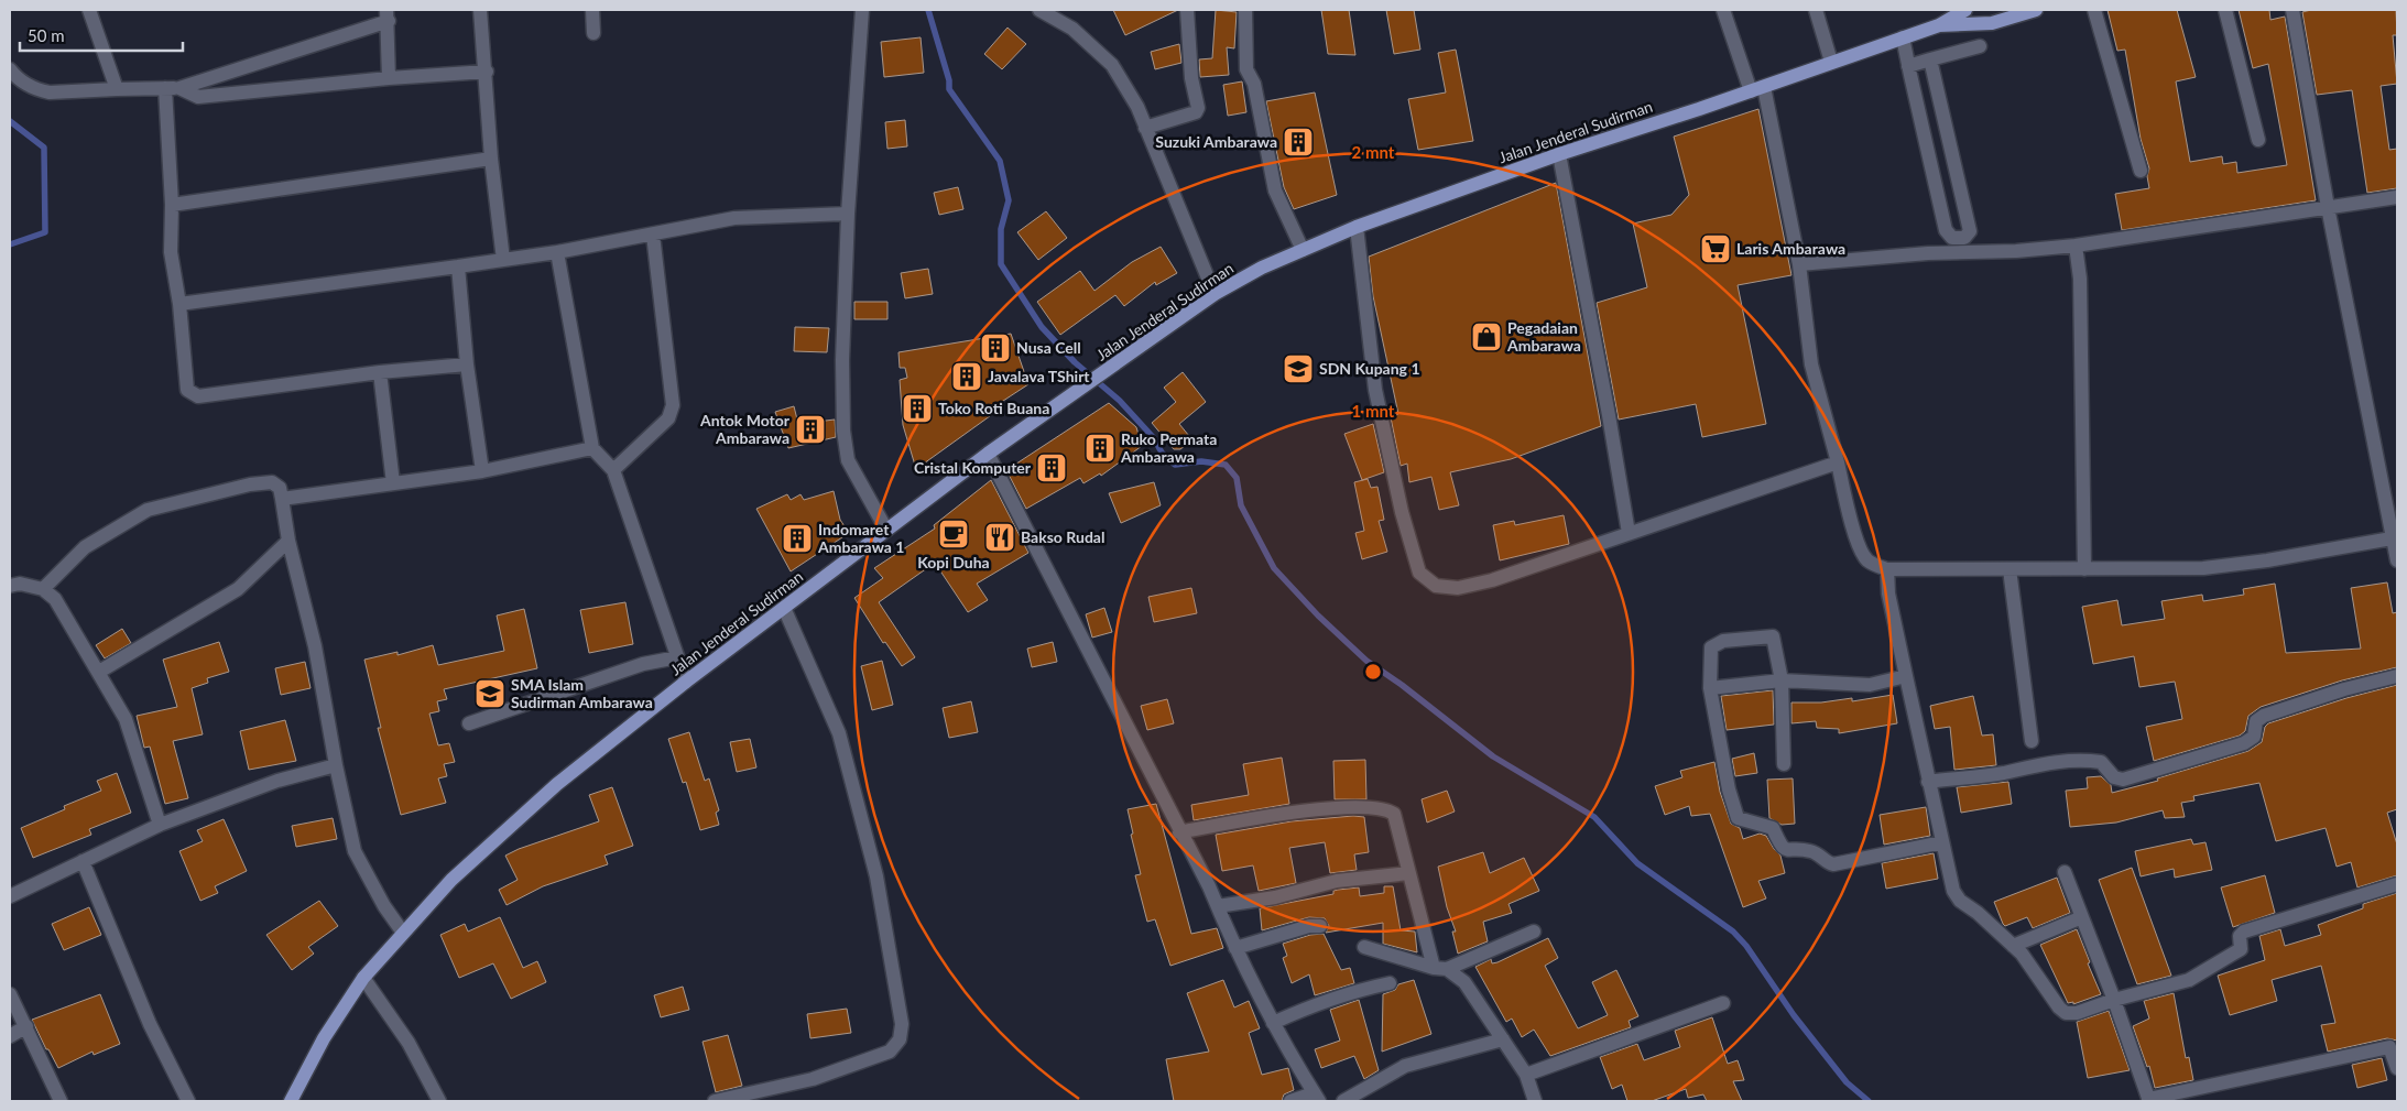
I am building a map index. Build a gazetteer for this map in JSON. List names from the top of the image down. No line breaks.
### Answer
{"streets":{"main road":["Jalan Jenderal Sudirman"]},"places":{"building":["Suzuki Ambarawa","Nusa Cell","Javalava TShirt","Toko Roti Buana","Antok Motor Ambarawa","Ruko Permata Ambarawa","Cristal Komputer","Indomaret Ambarawa 1"],"supermarket":["Laris Ambarawa"],"shop":["Pegadaian Ambarawa"],"school or university":["SDN Kupang 1","SMA Islam Sudirman Ambarawa"],"cafe":["Kopi Duha"],"restaurant":["Bakso Rudal"]},"scale_bar":"50 m","rings":["2 mnt","1 mnt"]}
